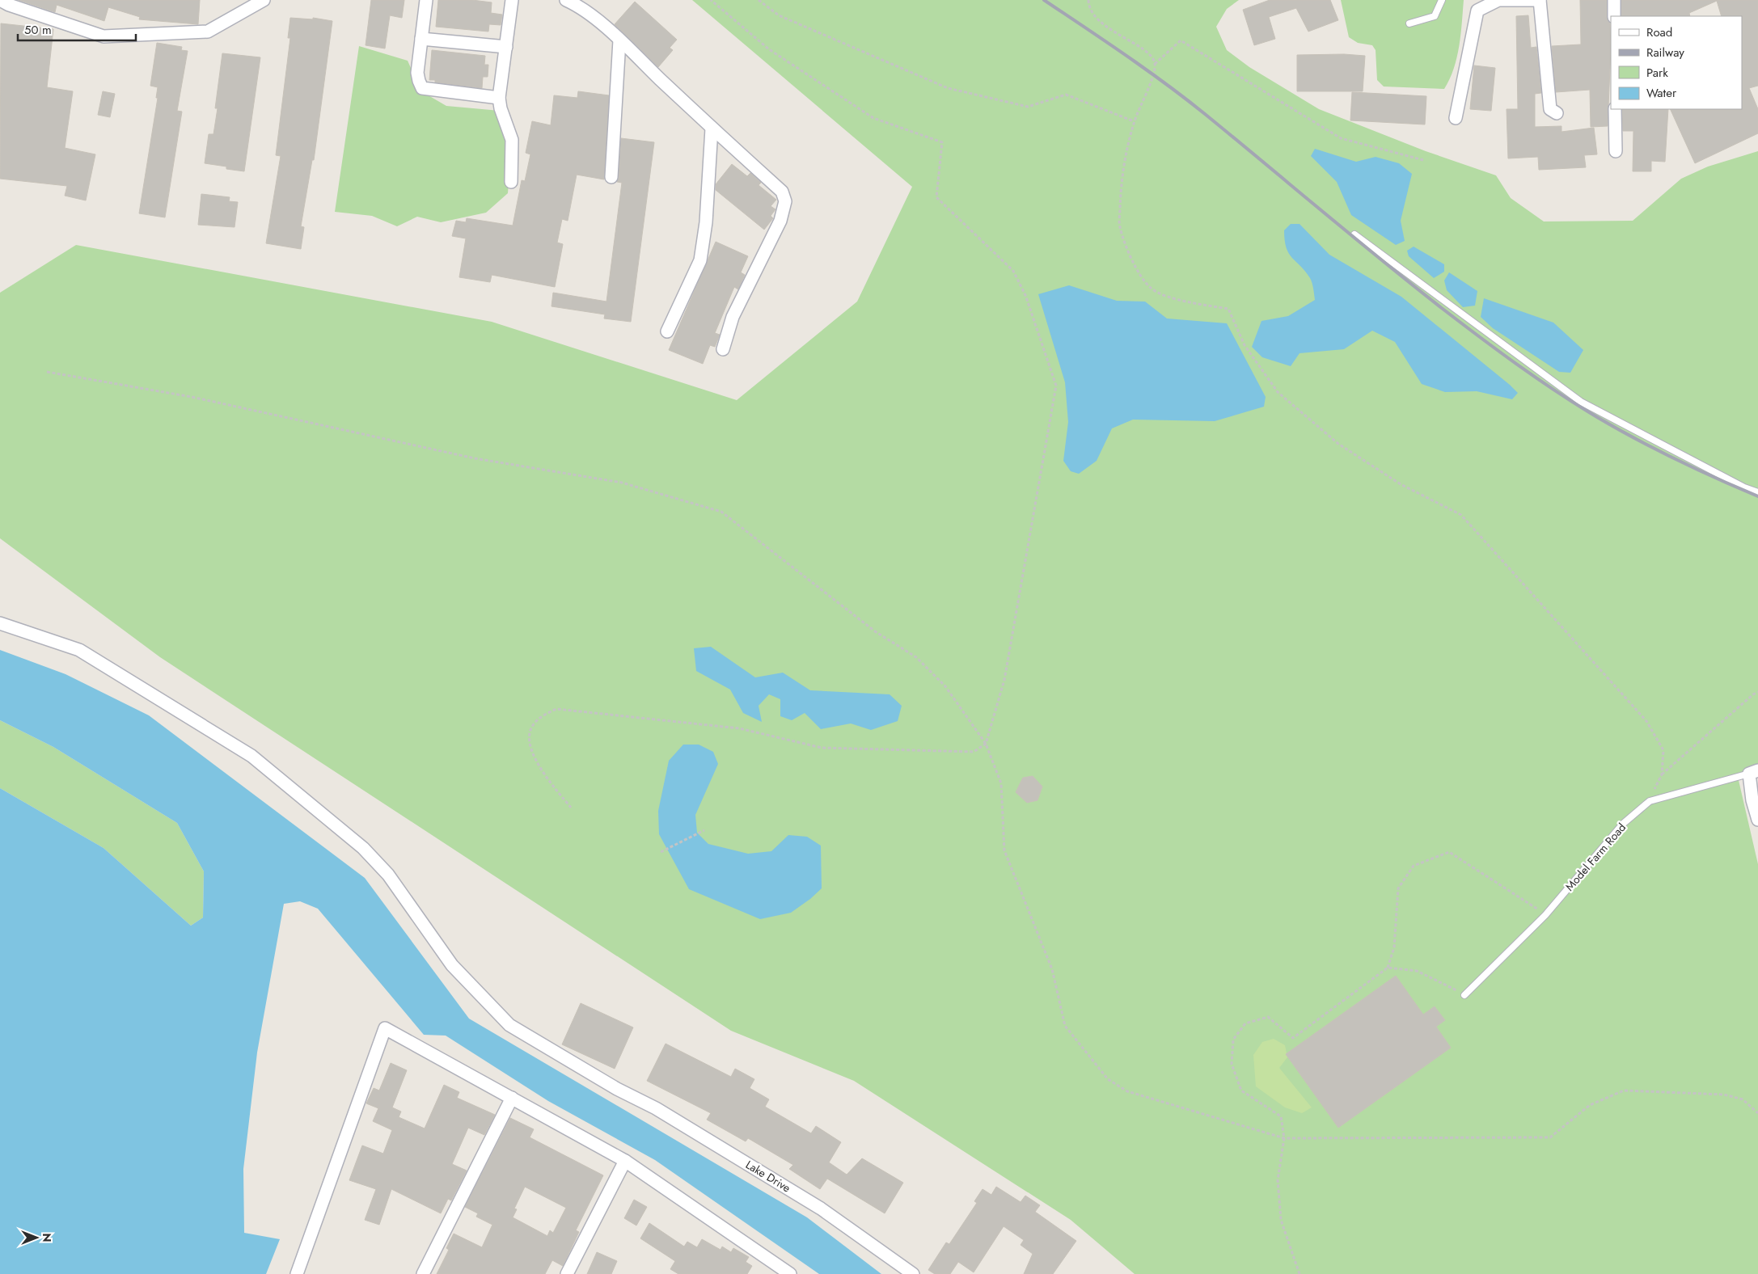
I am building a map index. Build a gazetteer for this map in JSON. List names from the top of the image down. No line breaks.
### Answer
{"streets":{"street":["Lake Drive"],"lane":["Model Farm Road"]},"legend":["Road","Railway","Park","Water"],"scale_bar":"50 m","north":"right"}
